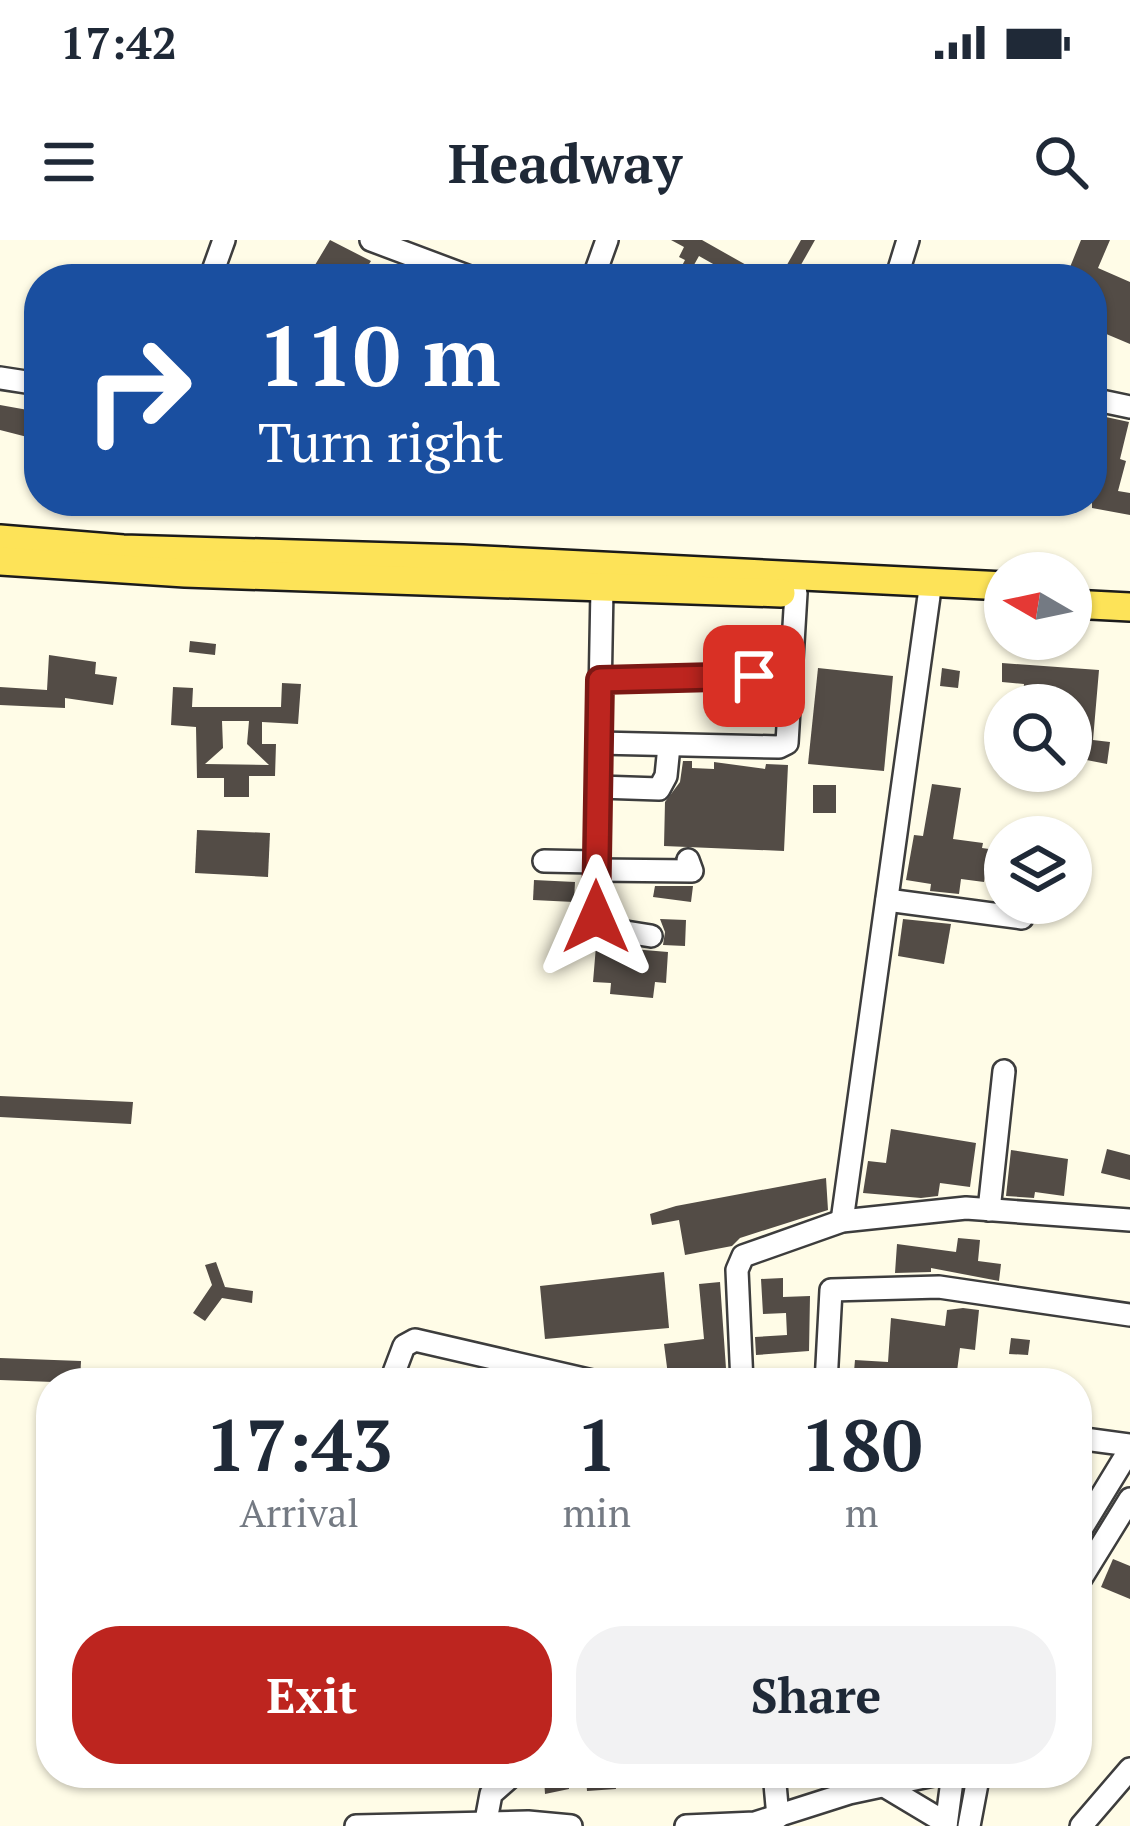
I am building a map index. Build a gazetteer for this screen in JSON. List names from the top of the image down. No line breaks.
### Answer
{"north":"left","page":{"status":"17:42","header":"Headway","turn":["110 m","Turn right"],"eta":["17:43","Arrival","1","min","180","m"],"buttons":["Exit","Share"]}}
